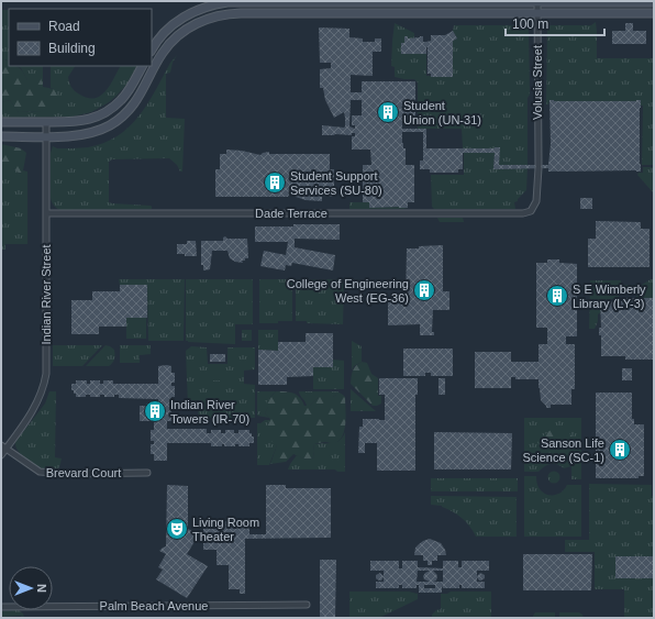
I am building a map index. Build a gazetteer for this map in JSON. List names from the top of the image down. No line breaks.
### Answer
{"streets":{"street":["Volusia Street","Dade Terrace","Indian River Street","Brevard Court","Palm Beach Avenue"]},"crossings":[["Volusia Street","Dade Terrace"],["Dade Terrace","Indian River Street"],["Indian River Street","Brevard Court"]],"places":{"building":["Student Union (UN-31)","Student Support Services (SU-80)","College of Engineering West (EG-36)","S E Wimberly Library (LY-3)","Indian River Towers (IR-70)","Sanson Life Science (SC-1)"],"theatre":["Living Room Theater"]},"legend":["Road","Building"],"scale_bar":"100 m","north":"right"}
